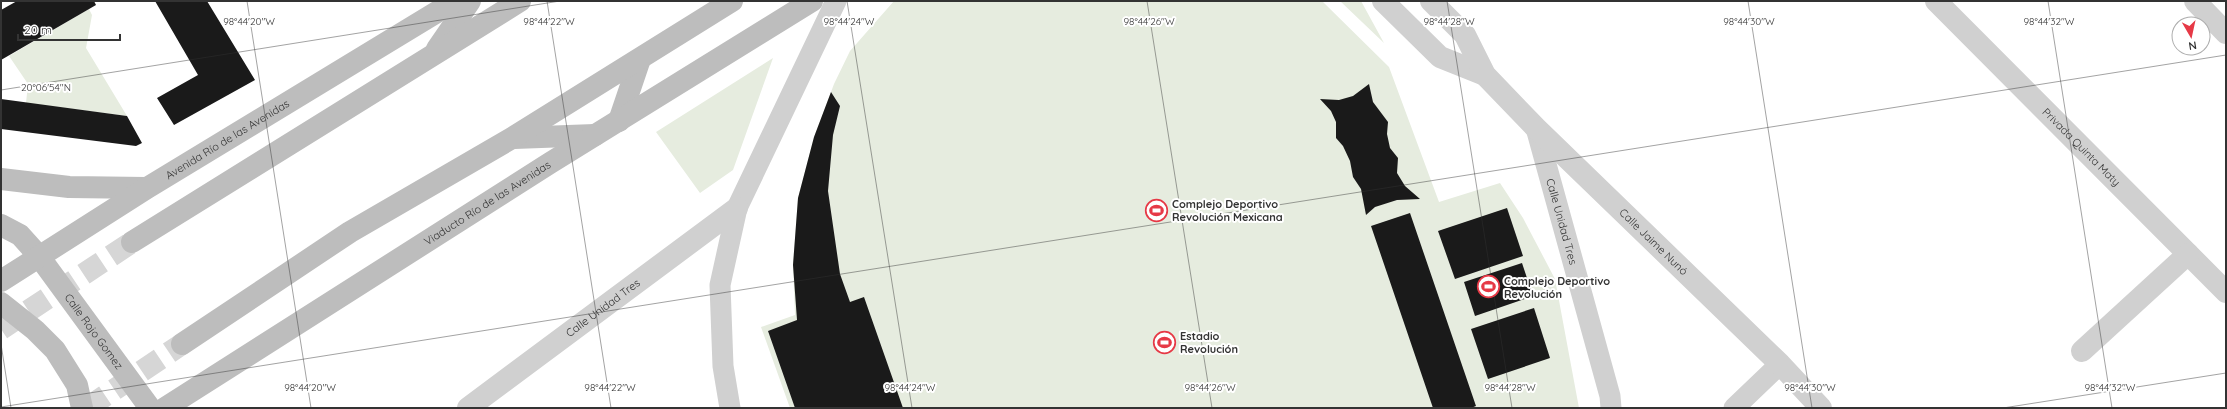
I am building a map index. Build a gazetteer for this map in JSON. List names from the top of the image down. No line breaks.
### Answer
{"streets":{"main road":["Avenida Río de las Avenidas","Viaducto Río de las Avenidas","Calle Rojo Gomez"],"street":["Privada Quinta Maty","Calle Unidad Tres","Calle Jaime Nunó"]},"crossings":[["Avenida Río de las Avenidas","Calle Rojo Gomez"],["Calle Unidad Tres","Calle Jaime Nunó"]],"places":{"sports":["Complejo Deportivo Revolución Mexicana","Complejo Deportivo Revolución","Estadio Revolución"]},"scale_bar":"20 m","north":"bottom","coordinates":["98°44'22\"W","98°44'32\"W","98°44'20\"W","98°44'24\"W","98°44'26\"W","98°44'28\"W","98°44'30\"W","20°06'54\"N"]}
